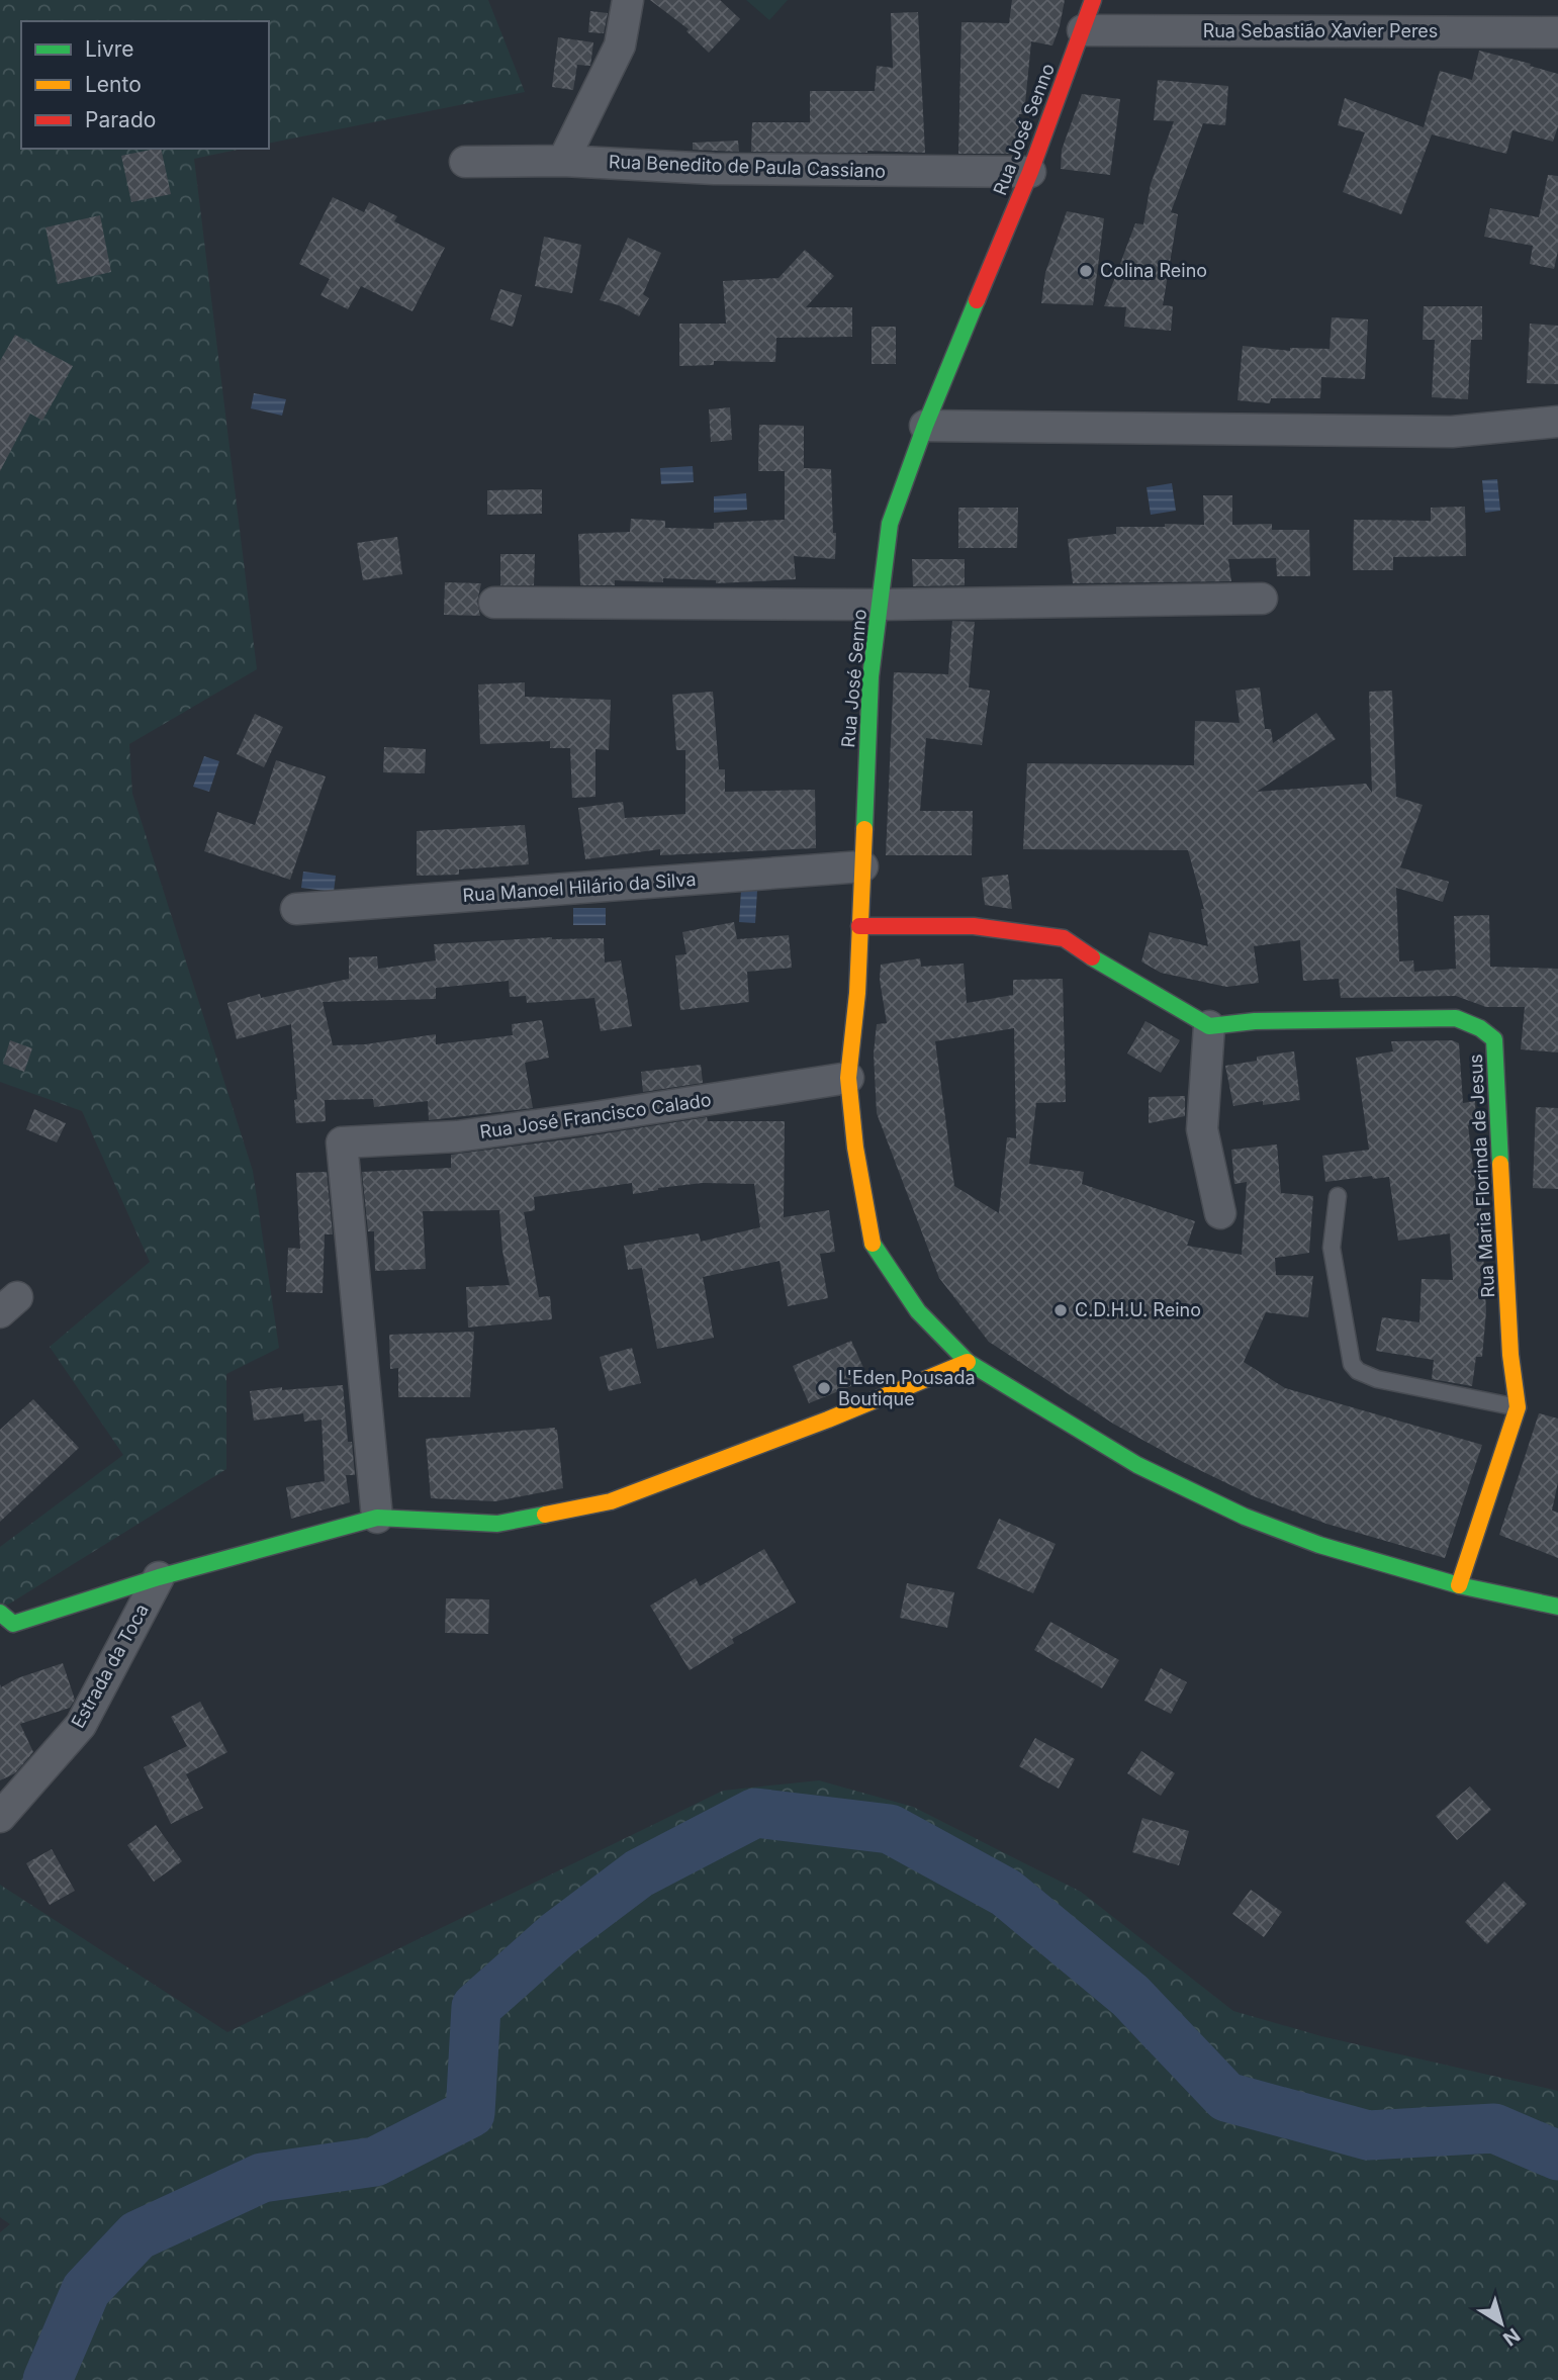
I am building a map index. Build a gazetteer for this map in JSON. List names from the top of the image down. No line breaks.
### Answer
{"streets":{"street":["Rua Sebastião Xavier Peres","Rua José Senno","Rua Benedito de Paula Cassiano","Rua Manoel Hilário da Silva","Rua José Francisco Calado","Rua Maria Florinda de Jesus","Estrada da Toca"]},"crossings":[["Rua Sebastião Xavier Peres","Rua José Senno"],["Rua José Senno","Rua Benedito de Paula Cassiano"],["Rua José Senno","Rua Manoel Hilário da Silva"],["Rua José Senno","Rua José Francisco Calado"],["Rua José Senno","Rua Maria Florinda de Jesus"]],"places":["Colina Reino","C.D.H.U. Reino","L'Eden Pousada Boutique"],"legend":["Livre","Lento","Parado"],"north":"bottom right"}
